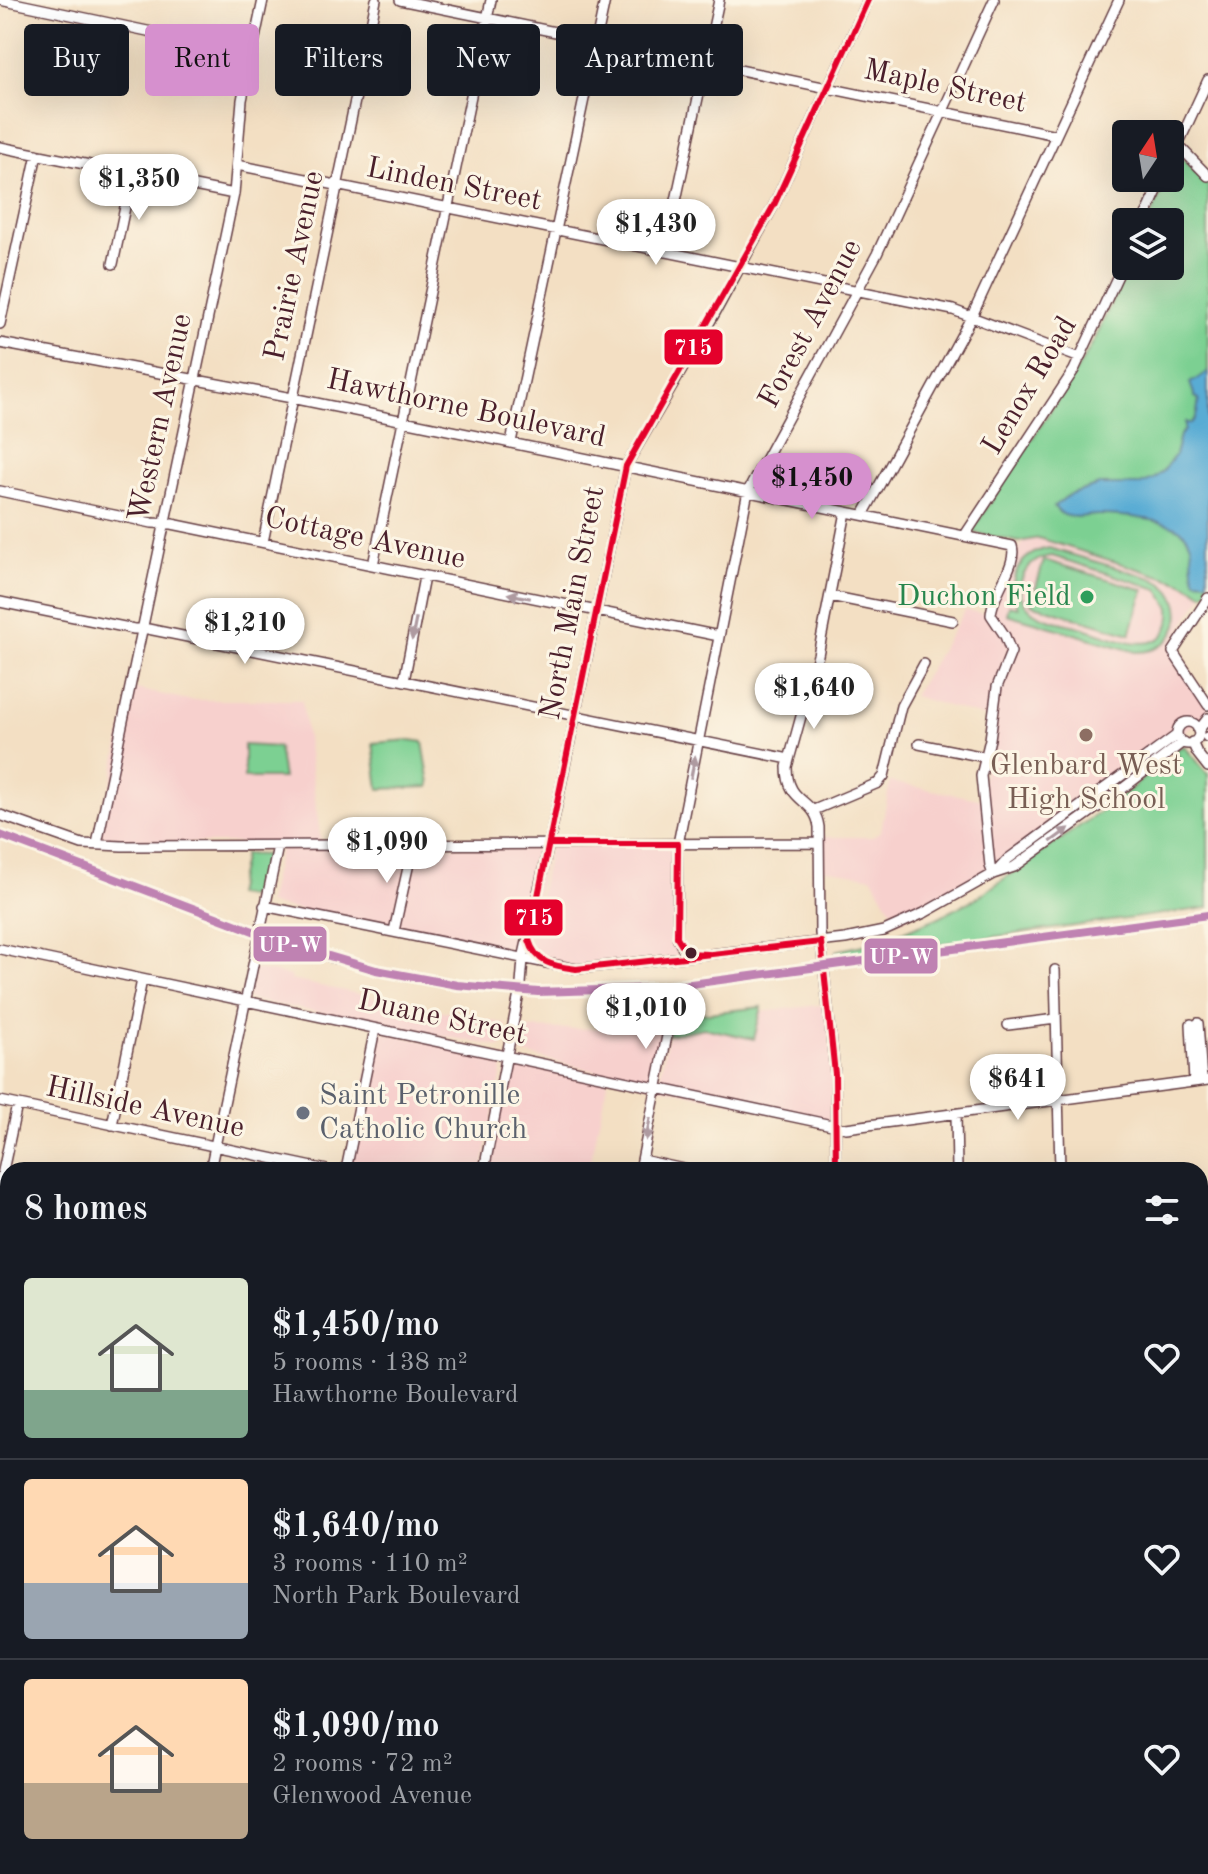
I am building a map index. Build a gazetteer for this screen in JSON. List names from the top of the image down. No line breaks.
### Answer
{"streets":{"street":["Maple Street","Linden Street","Prairie Avenue","Forest Avenue","Lenox Road","Hawthorne Boulevard","Western Avenue","Cottage Avenue","North Main Street","Duane Street","Hillside Avenue"]},"crossings":[["Maple Street","Forest Avenue"],["Maple Street","North Main Street"],["Linden Street","Prairie Avenue"],["Linden Street","Forest Avenue"],["Linden Street","Lenox Road"],["Linden Street","Western Avenue"],["Linden Street","North Main Street"],["Prairie Avenue","Hawthorne Boulevard"],["Prairie Avenue","Cottage Avenue"],["Forest Avenue","Hawthorne Boulevard"],["Forest Avenue","Cottage Avenue"],["Lenox Road","Hawthorne Boulevard"],["Hawthorne Boulevard","Western Avenue"],["Hawthorne Boulevard","North Main Street"],["Western Avenue","Cottage Avenue"],["Cottage Avenue","North Main Street"],["North Main Street","Duane Street"]],"places":["Duchon Field","Glenbard West High School","Saint Petronille Catholic Church"],"lines":["transit line 715","transit line UP-W"],"north":"top","page":{"chip":["Buy","Rent","Filters","New","Apartment"],"price":["$1,350","$1,430","$1,450","$1,210","$1,640","$1,090","$1,010","$641"],"heading":"8 homes","list":[{"name":"$1,450/mo","note":"5 rooms · 138 m² · Hawthorne Boulevard"},{"name":"$1,640/mo","note":"3 rooms · 110 m² · North Park Boulevard"},{"name":"$1,090/mo","note":"2 rooms · 72 m² · Glenwood Avenue"}]}}
